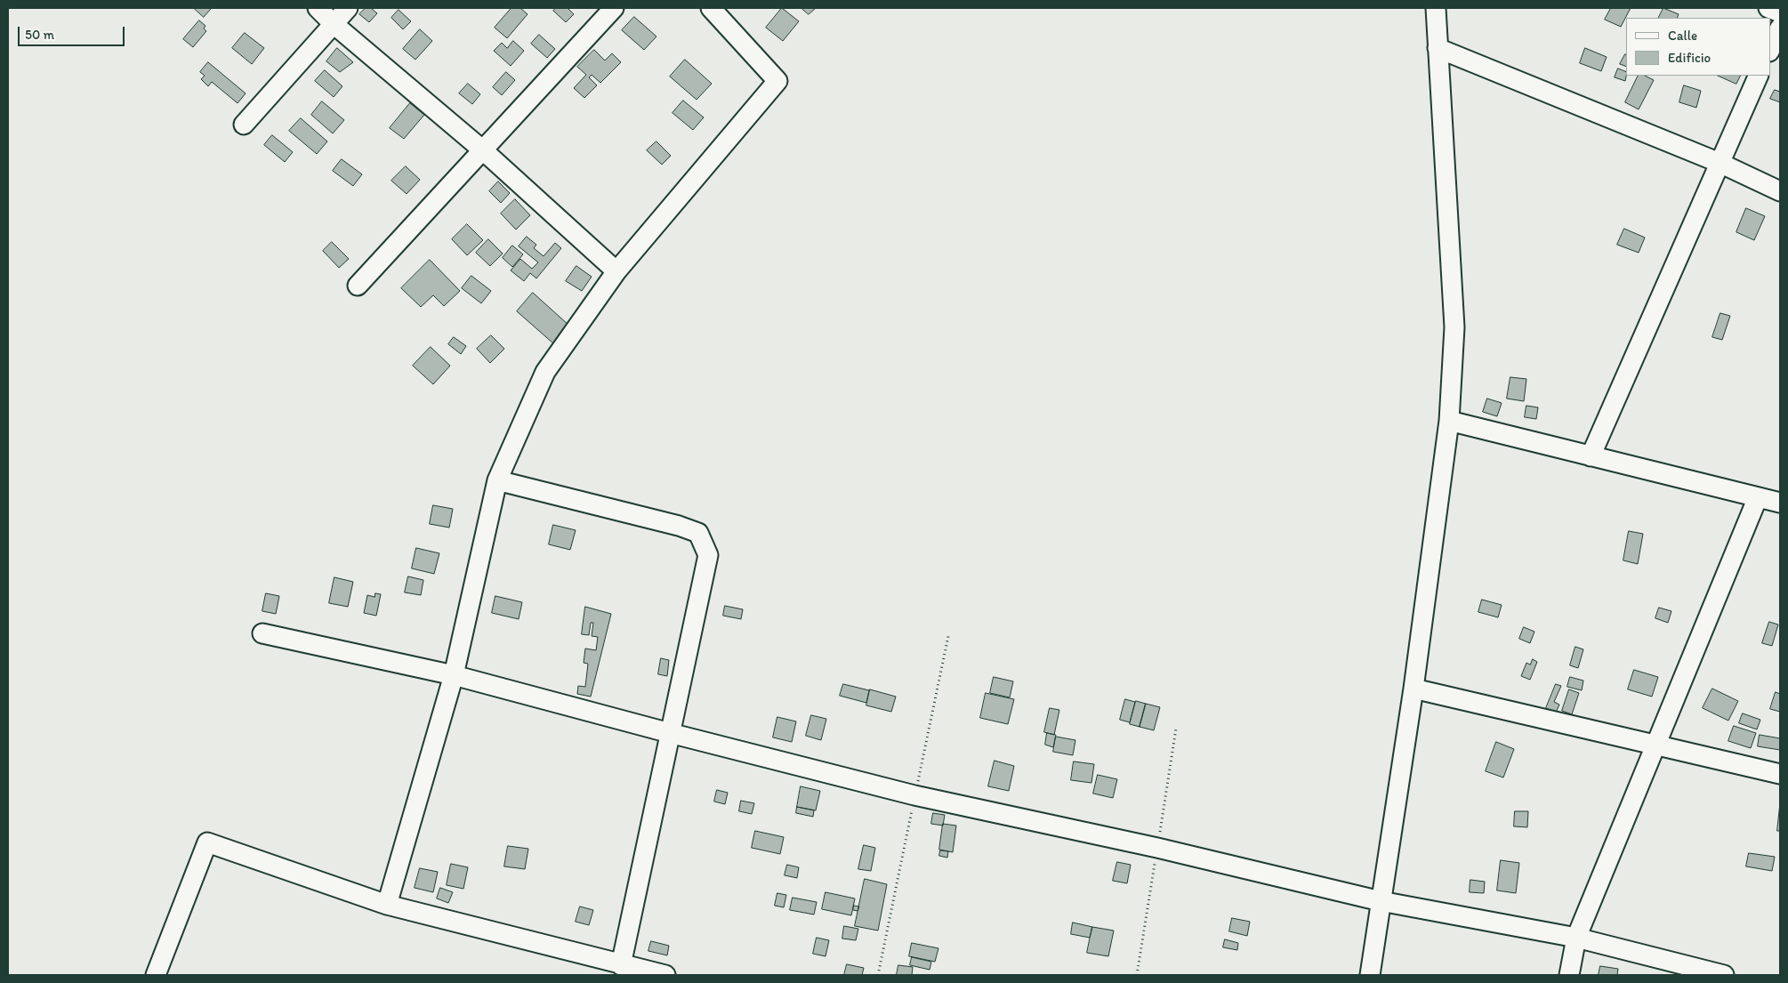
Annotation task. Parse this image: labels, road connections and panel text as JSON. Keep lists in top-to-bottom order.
{
  "legend": ["Calle", "Edificio"],
  "scale_bar": "50 m"
}
